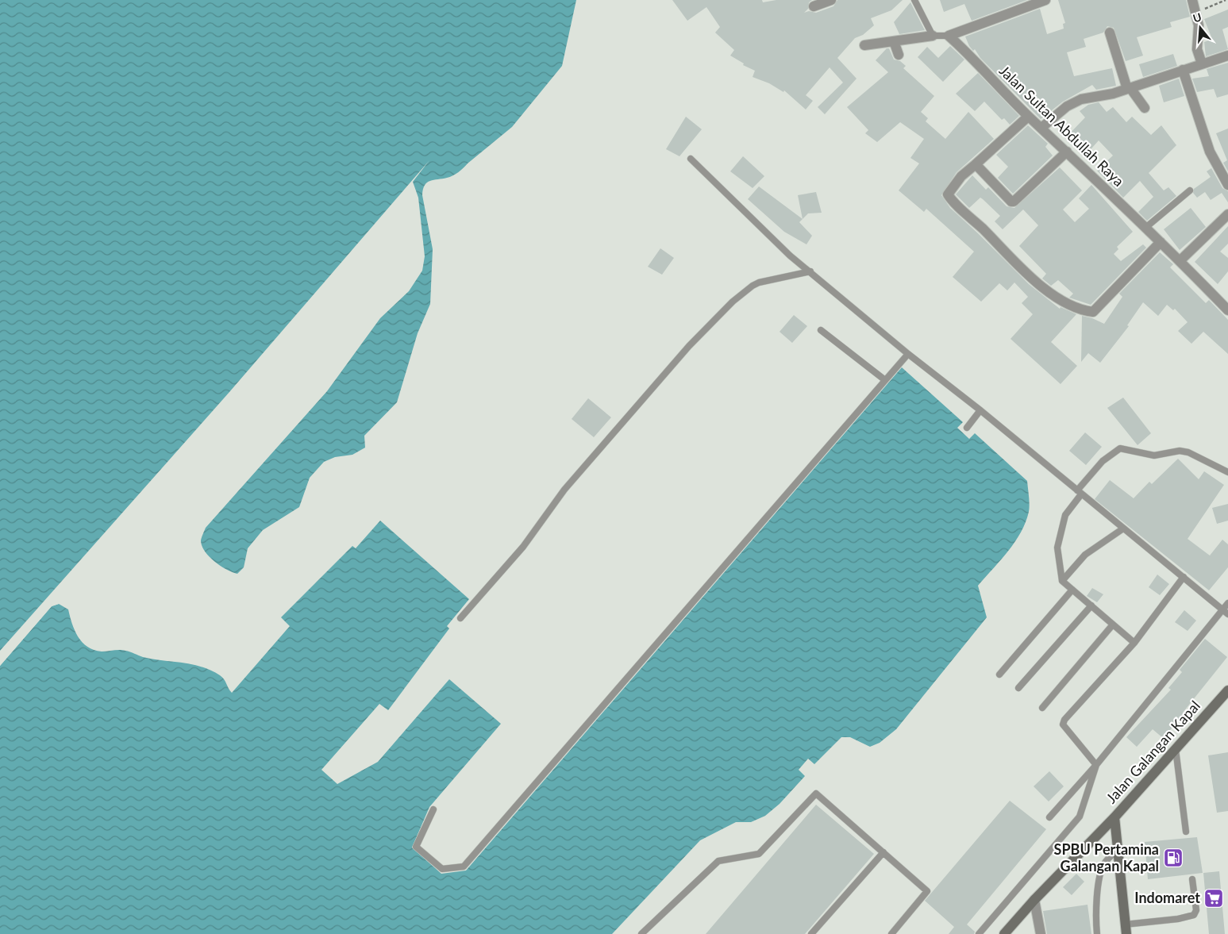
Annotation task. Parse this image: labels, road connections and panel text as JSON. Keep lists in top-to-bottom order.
{
  "streets": {
    "main road": ["Jalan Galangan Kapal"],
    "street": ["Jalan Sultan Abdullah Raya"]
  },
  "places": {
    "fuel station": ["SPBU Pertamina Galangan Kapal"],
    "supermarket": ["Indomaret"]
  },
  "north": "top"
}
